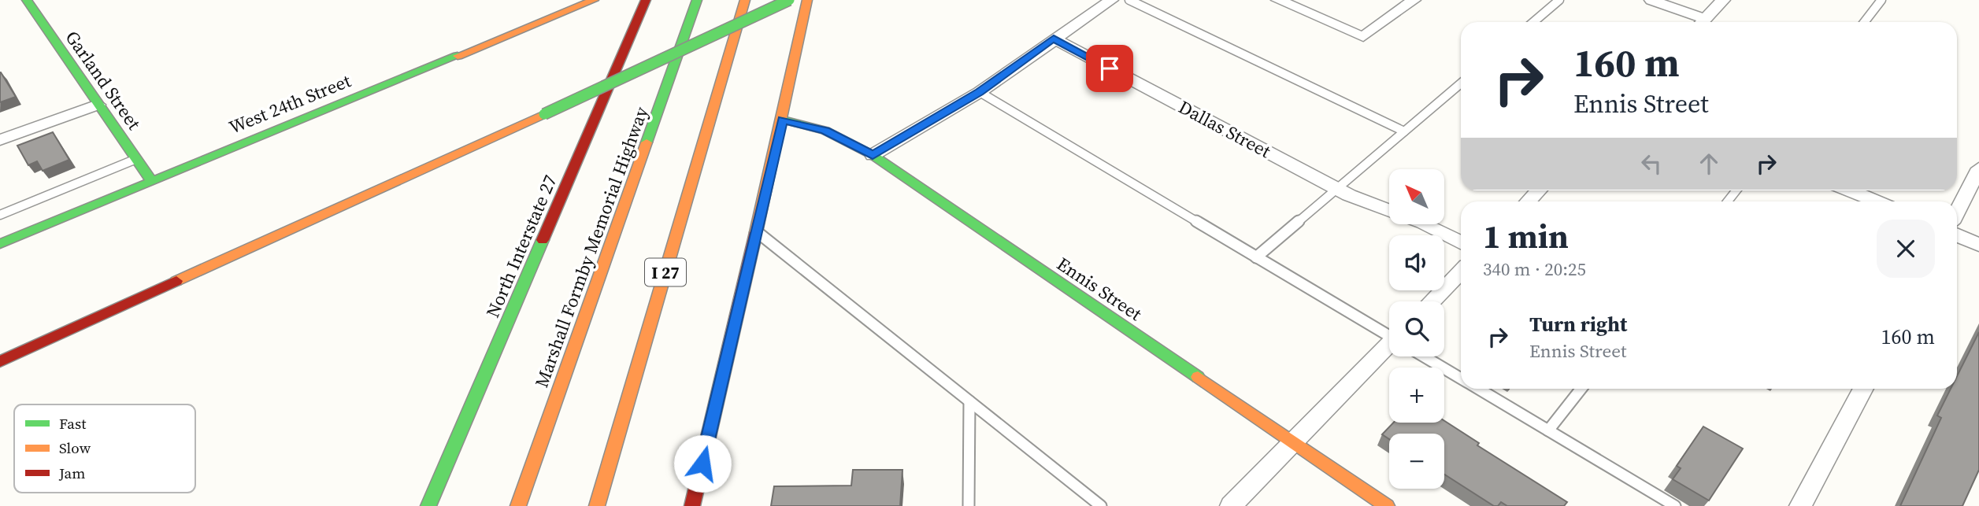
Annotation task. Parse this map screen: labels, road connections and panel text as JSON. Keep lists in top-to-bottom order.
{
  "streets": {
    "main road": [
      "Garland Street",
      "West 24th Street",
      "North Interstate 27",
      "Marshall Formby Memorial Highway",
      "I 27",
      "Ennis Street"
    ],
    "street": ["Dallas Street"]
  },
  "crossings": [
    ["Garland Street", "West 24th Street"]
  ],
  "legend": ["Fast", "Slow", "Jam"],
  "north": "top left",
  "page": {
    "turn": ["160 m", "Ennis Street"],
    "map_buttons": ["+", "−"],
    "heading": ["1 min", "340 m · 20:25"],
    "list": [
      {
        "name": "Turn right",
        "note": "Ennis Street",
        "value": "160 m"
      }
    ]
  }
}
